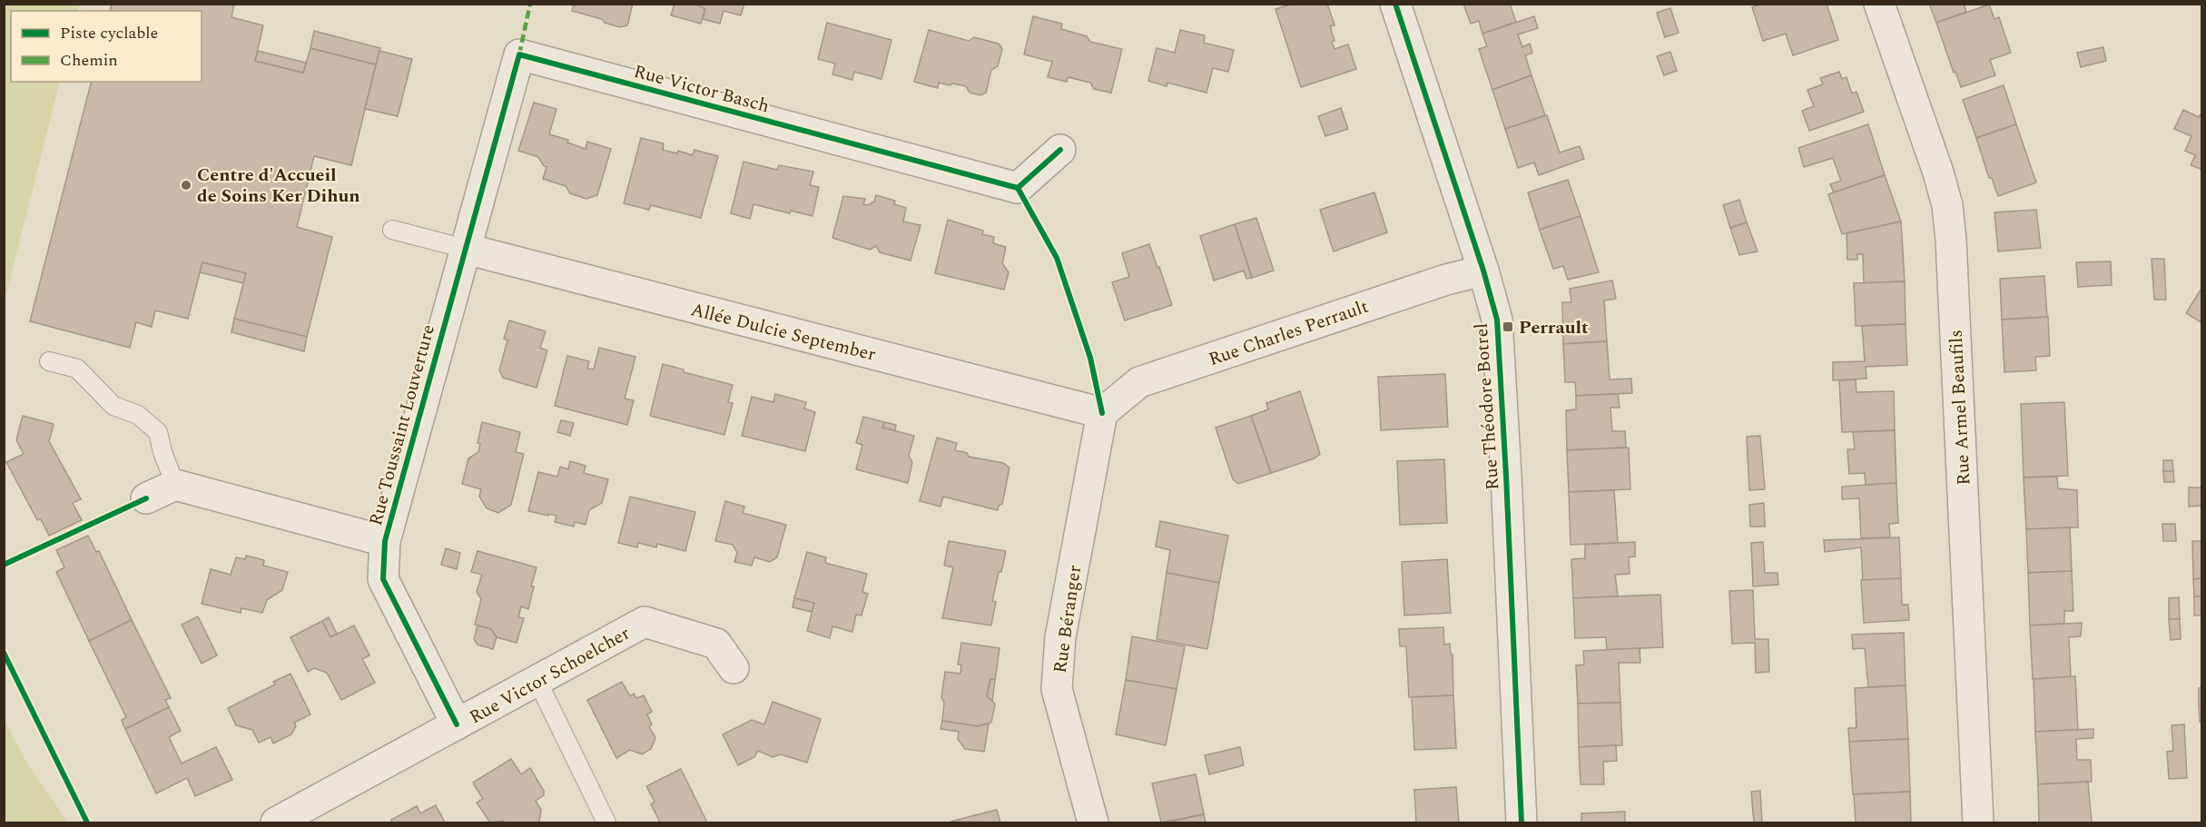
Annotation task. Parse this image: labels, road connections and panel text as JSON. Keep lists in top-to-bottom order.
{
  "streets": {
    "street": [
      "Rue Victor Basch",
      "Allée Dulcie September",
      "Rue Charles Perrault",
      "Rue Théodore Botrel",
      "Rue Armel Beaufils",
      "Rue Toussaint Louverture",
      "Rue Béranger",
      "Rue Victor Schoelcher"
    ]
  },
  "crossings": [
    ["Rue Victor Basch", "Allée Dulcie September"],
    ["Rue Victor Basch", "Rue Toussaint Louverture"],
    ["Allée Dulcie September", "Rue Charles Perrault"],
    ["Allée Dulcie September", "Rue Toussaint Louverture"],
    ["Allée Dulcie September", "Rue Béranger"],
    ["Rue Charles Perrault", "Rue Théodore Botrel"],
    ["Rue Charles Perrault", "Rue Béranger"],
    ["Rue Toussaint Louverture", "Rue Victor Schoelcher"]
  ],
  "places": {
    "other": ["Centre d'Accueil de Soins Ker Dihun"],
    "transit": ["Perrault"]
  },
  "legend": ["Piste cyclable", "Chemin"]
}
